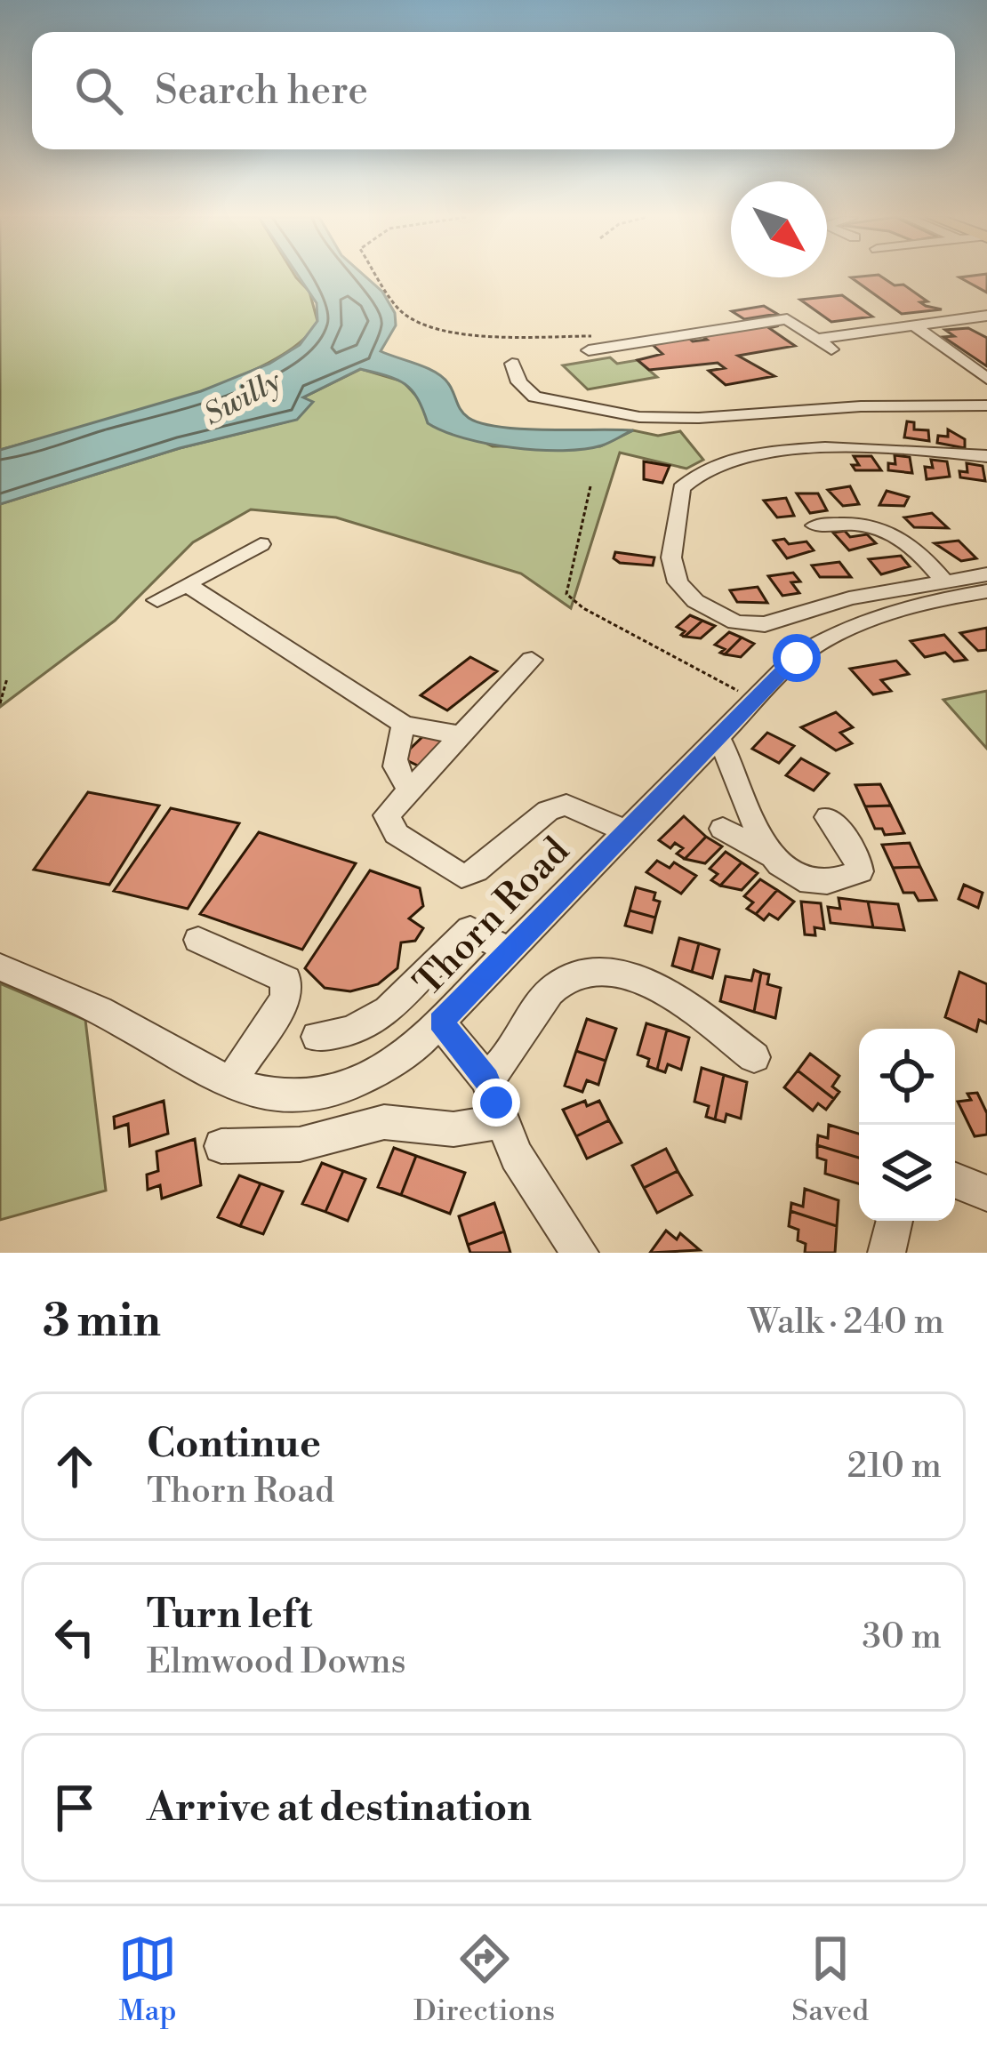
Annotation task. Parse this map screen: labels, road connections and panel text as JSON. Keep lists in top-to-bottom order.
{
  "streets": {
    "street": ["Thorn Road"]
  },
  "water": ["Swilly"],
  "north": "bottom right",
  "page": {
    "search": "Search here",
    "heading": ["3 min", "Walk · 240 m"],
    "list": [
      ["Continue", "Thorn Road", "210 m"],
      ["Turn left", "Elmwood Downs", "30 m"],
      "Arrive at destination"
    ],
    "nav": ["Map", "Directions", "Saved"]
  }
}
